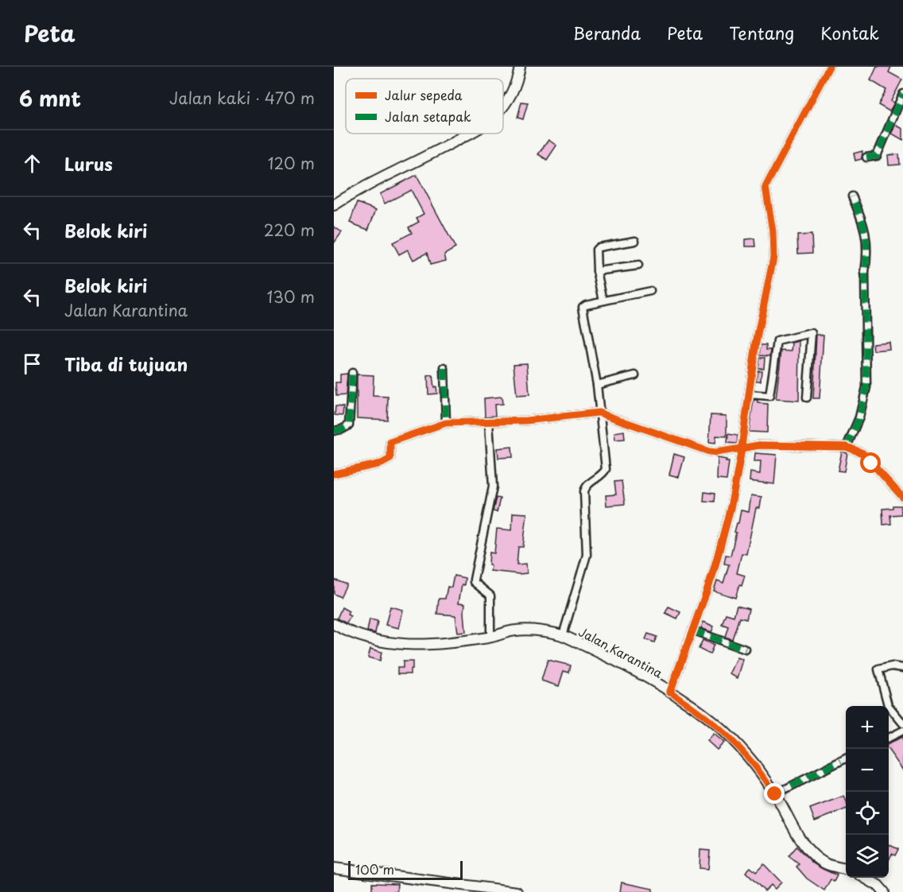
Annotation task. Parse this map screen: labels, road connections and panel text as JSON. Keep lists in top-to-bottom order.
{
  "streets": {
    "street": ["Jalan Karantina"]
  },
  "legend": ["Jalur sepeda", "Jalan setapak"],
  "scale_bar": "100 m",
  "page": {
    "header": "Peta",
    "nav": [
      "Beranda",
      "Peta",
      "Tentang",
      "Kontak"
    ],
    "heading": ["6 mnt", "Jalan kaki · 470 m"],
    "list": [
      ["Lurus", "120 m"],
      ["Belok kiri", "220 m"],
      ["Belok kiri", "Jalan Karantina", "130 m"],
      "Tiba di tujuan"
    ],
    "map_buttons": ["+", "−"],
    "scale": "100 m"
  }
}
